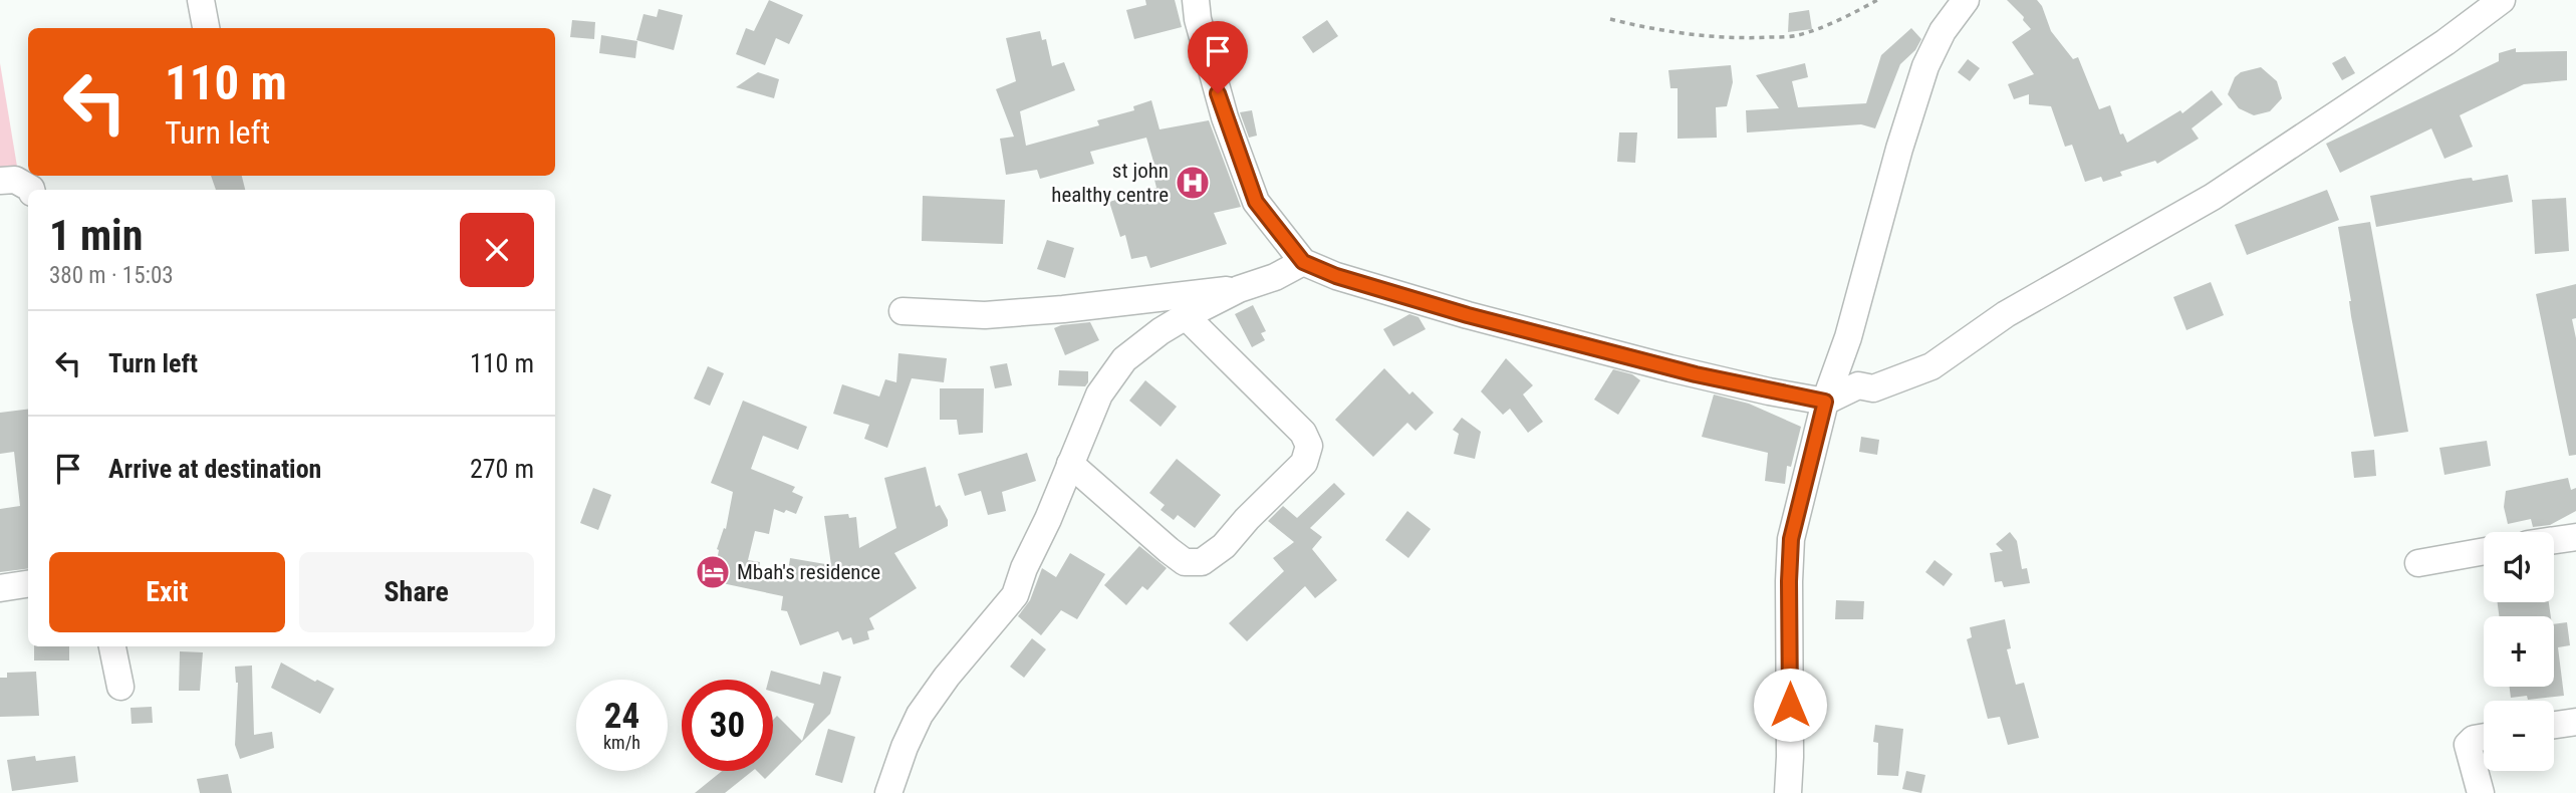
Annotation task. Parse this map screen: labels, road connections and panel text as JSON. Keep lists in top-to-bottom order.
{
  "places": {
    "hospital": ["st john healthy centre"],
    "hotel": ["Mbah's residence"]
  },
  "page": {
    "turn": ["110 m", "Turn left"],
    "heading": ["1 min", "380 m · 15:03"],
    "list": [
      {
        "name": "Turn left",
        "value": "110 m"
      },
      {
        "name": "Arrive at destination",
        "value": "270 m"
      }
    ],
    "map_buttons": ["+", "−"],
    "buttons": ["Exit", "Share"],
    "speed": "24 km/h",
    "limit": "30"
  }
}
